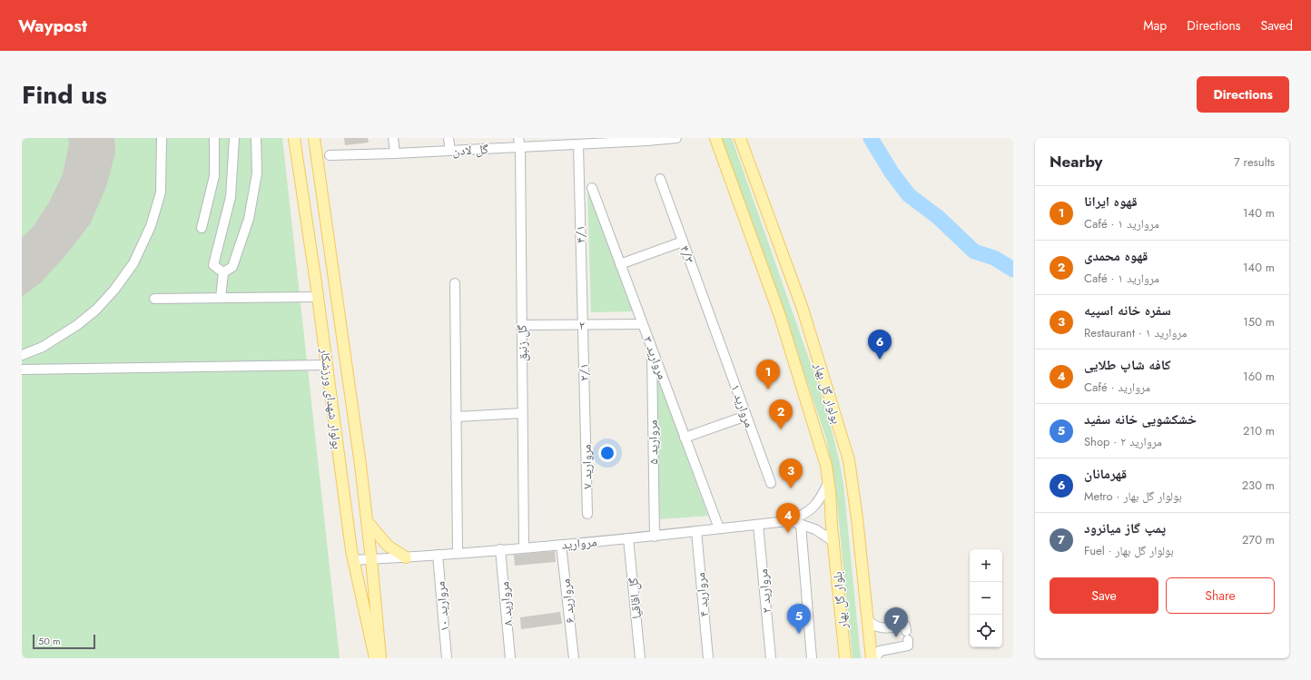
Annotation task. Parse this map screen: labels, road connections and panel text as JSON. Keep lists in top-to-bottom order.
{
  "streets": {
    "main road": ["بولوار گل بهار", "بولوار شهدای ورزشکار", "بلوار گل بهار"],
    "street": [
      "گل لادن",
      "۴/۱",
      "۴/۳",
      "۲",
      "گل زنبق",
      "مروارید ۳",
      "۲/۱",
      "مروارید ۱",
      "مروارید ۵",
      "مروارید ۷",
      "مروارید",
      "مروارید ۲",
      "مروارید ۴",
      "گل اقاقیا",
      "مروارید ۶",
      "مروارید ۸",
      "مروارید ۱۰"
    ]
  },
  "crossings": [
    ["گل لادن", "۴/۱"],
    ["گل لادن", "گل زنبق"],
    ["۴/۱", "۲"],
    ["۴/۱", "۲/۱"],
    ["۴/۳", "مروارید ۱"],
    ["۲", "گل زنبق"],
    ["۲", "مروارید ۳"],
    ["۲", "۲/۱"],
    ["گل زنبق", "مروارید"],
    ["مروارید ۳", "مروارید ۵"],
    ["مروارید ۳", "مروارید"],
    ["۲/۱", "مروارید ۷"],
    ["بولوار گل بهار", "مروارید"],
    ["بولوار گل بهار", "بلوار گل بهار"],
    ["بولوار شهدای ورزشکار", "مروارید"],
    ["مروارید ۵", "مروارید"],
    ["مروارید", "مروارید ۲"],
    ["مروارید", "مروارید ۴"],
    ["مروارید", "گل اقاقیا"],
    ["مروارید", "بلوار گل بهار"],
    ["مروارید", "مروارید ۶"],
    ["مروارید", "مروارید ۸"],
    ["مروارید", "مروارید ۱۰"]
  ],
  "scale_bar": "50 m",
  "page": {
    "header": "Waypost",
    "nav": ["Map", "Directions", "Saved"],
    "title": "Find us",
    "buttons": [
      "Directions",
      ["Save", "Share"]
    ],
    "heading": ["Nearby", "7 results"],
    "list": [
      {
        "mark": "1",
        "name": "قهوه ایرانا",
        "note": "Café · مروارید ۱",
        "value": "140 m"
      },
      {
        "mark": "2",
        "name": "قهوه محمدی",
        "note": "Café · مروارید ۱",
        "value": "140 m"
      },
      {
        "mark": "3",
        "name": "سفره خانه اسپیه",
        "note": "Restaurant · مروارید ۱",
        "value": "150 m"
      },
      {
        "mark": "4",
        "name": "کافه شاپ طلایی",
        "note": "Café · مروارید",
        "value": "160 m"
      },
      {
        "mark": "5",
        "name": "خشکشویی خانه سفید",
        "note": "Shop · مروارید ۲",
        "value": "210 m"
      },
      {
        "mark": "6",
        "name": "قهرمانان",
        "note": "Metro · بولوار گل بهار",
        "value": "230 m"
      },
      {
        "mark": "7",
        "name": "پمپ گاز میانرود",
        "note": "Fuel · بولوار گل بهار",
        "value": "270 m"
      }
    ],
    "pins": [
      "6",
      "1",
      "2",
      "3",
      "4",
      "5",
      "7"
    ],
    "map_buttons": ["+", "−"],
    "scale": "50 m"
  }
}
